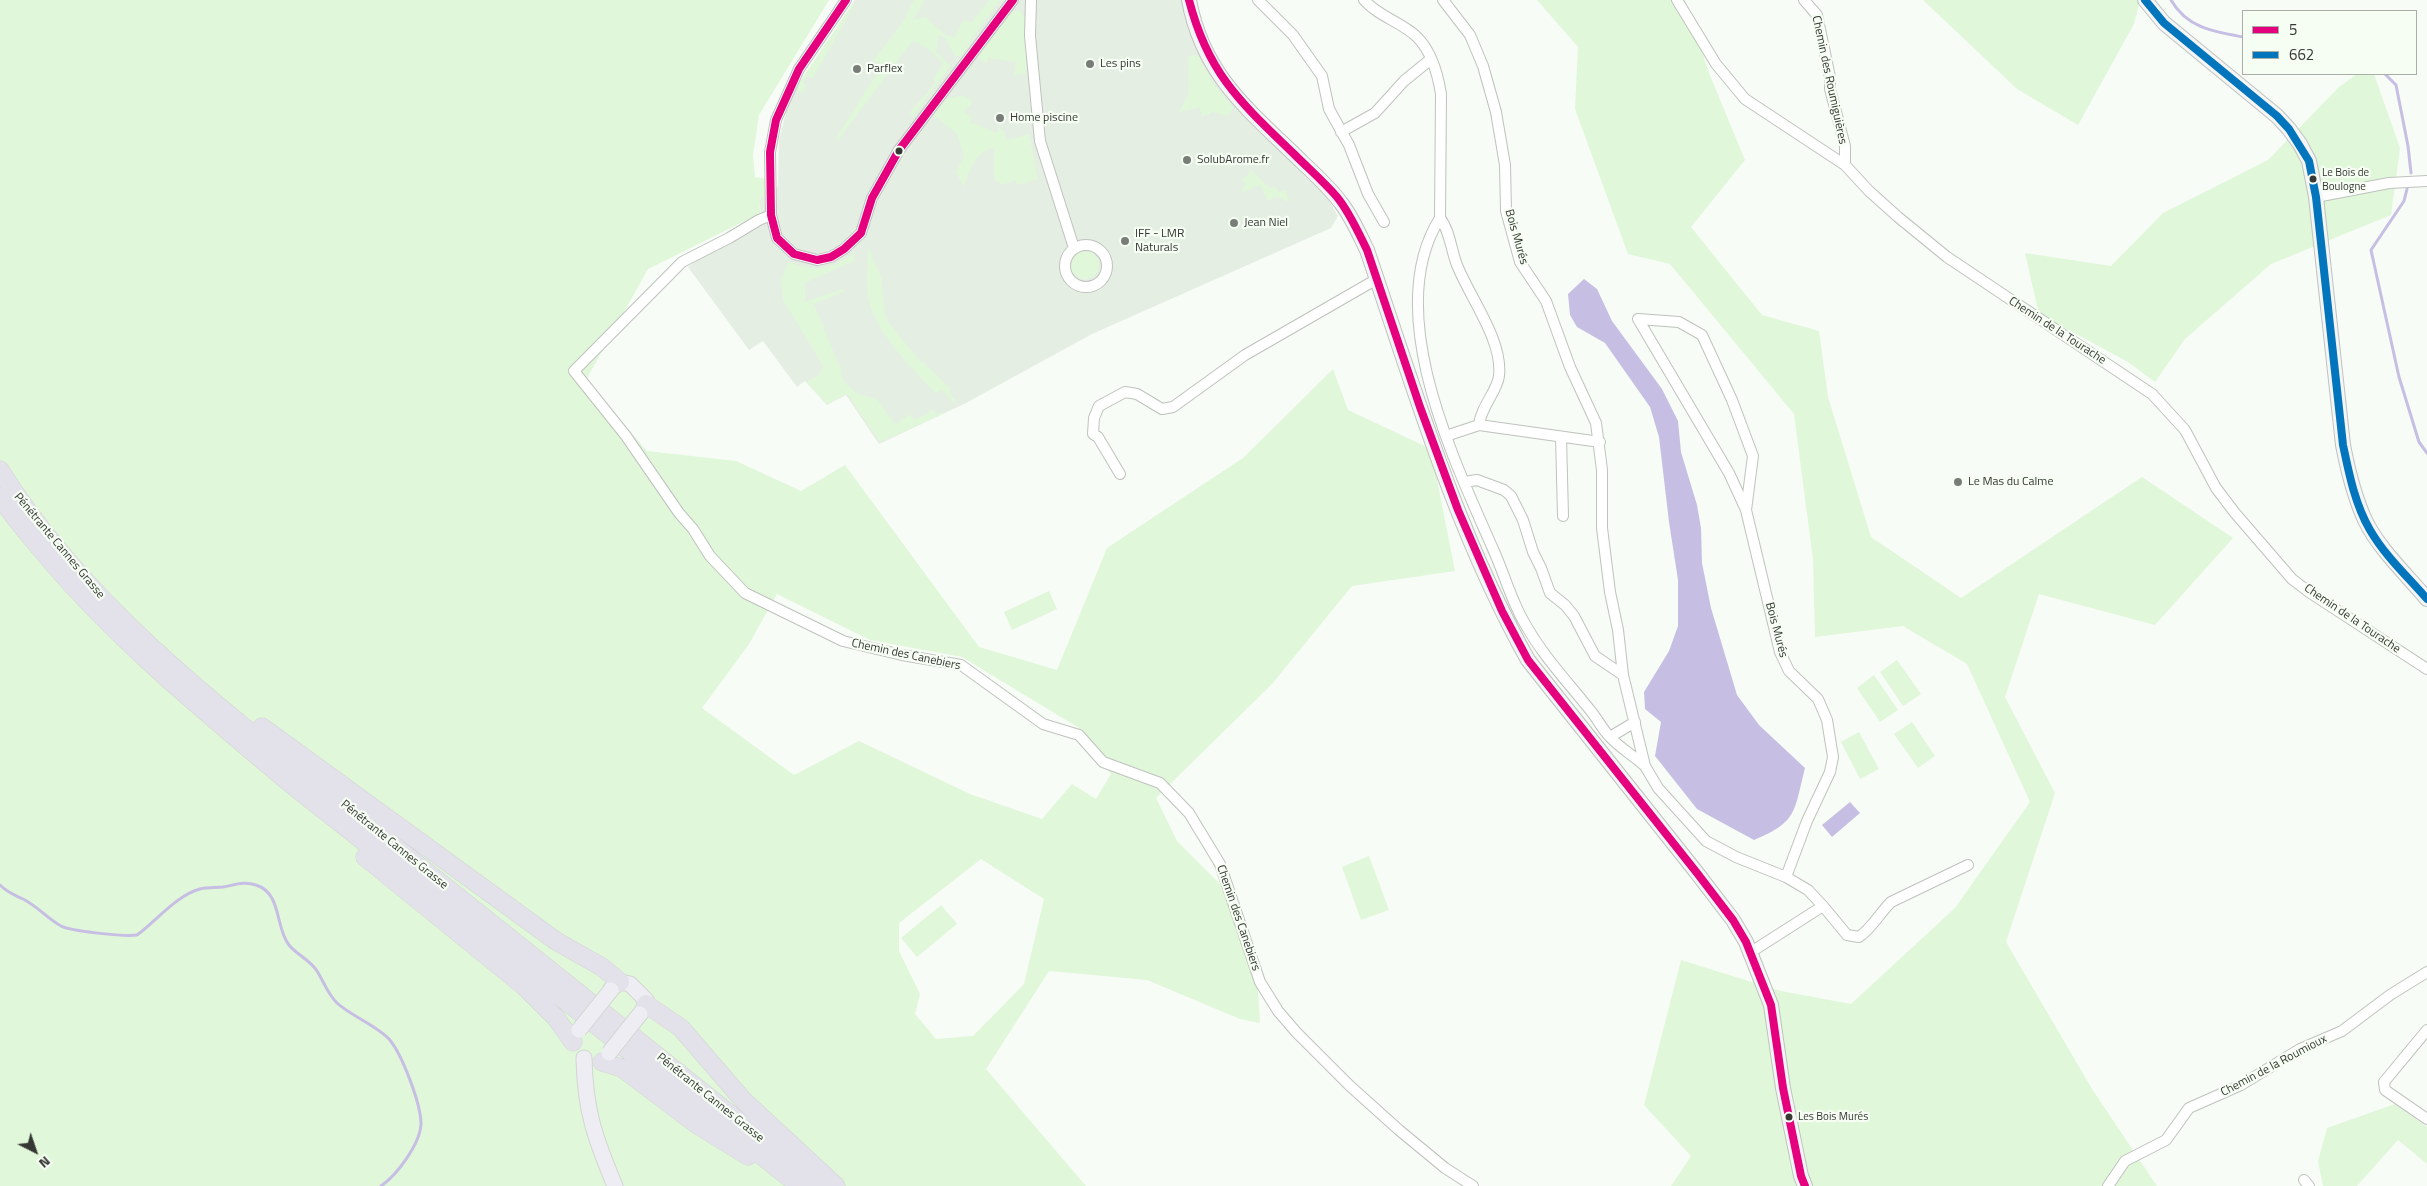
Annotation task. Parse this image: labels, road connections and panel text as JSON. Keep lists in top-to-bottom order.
{
  "streets": {
    "highway": ["Pénétrante Cannes Grasse"],
    "street": [
      "Chemin des Roumiguières",
      "Bois Murés",
      "Chemin de la Tourache",
      "Chemin des Canebiers",
      "Chemin de la Roumioux"
    ]
  },
  "crossings": [
    ["Chemin des Roumiguières", "Chemin de la Tourache"]
  ],
  "places": [
    "Les pins",
    "Parflex",
    "Home piscine",
    "SolubArome.fr",
    "Le Bois de Boulogne",
    "Jean Niel",
    "IFF - LMR Naturals",
    "Le Mas du Calme",
    "Les Bois Murés"
  ],
  "lines": ["transit line 5", "transit line 662"],
  "legend": ["5", "662"],
  "north": "bottom right"
}
